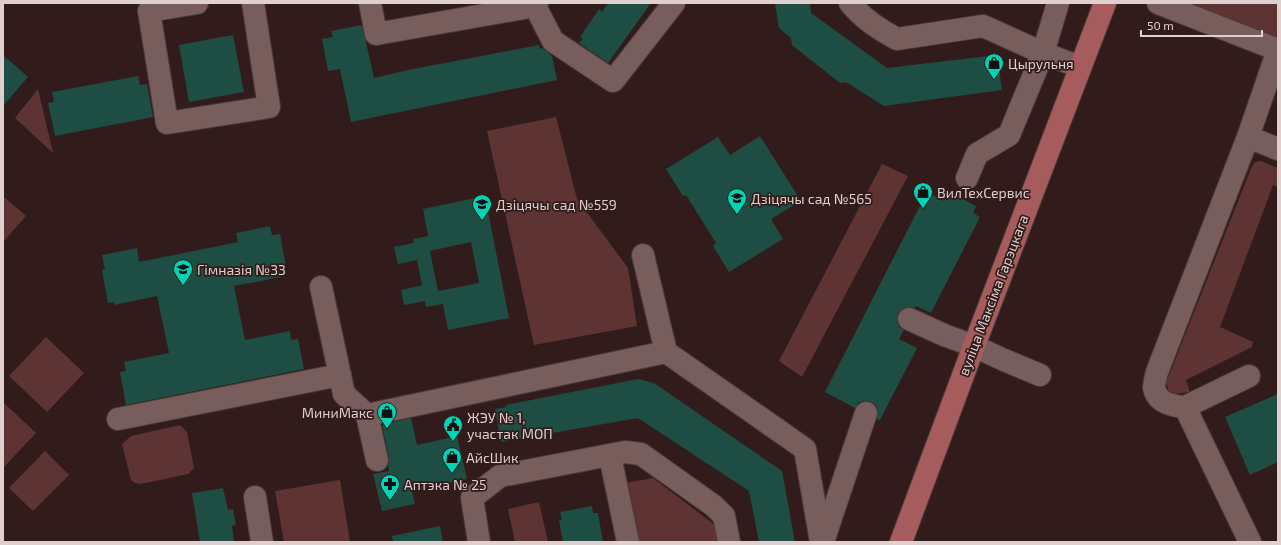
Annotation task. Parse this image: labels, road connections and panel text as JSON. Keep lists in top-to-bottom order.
{
  "streets": {
    "main road": ["вуліца Максіма Гарэцкага"]
  },
  "places": {
    "shop": [
      "Цырульня",
      "ВилТехСервис",
      "МиниМакс",
      "АйсШик"
    ],
    "school or university": ["Дзіцячы сад №565", "Дзіцячы сад №559", "Гімназія №33"],
    "public building": ["ЖЭУ № 1, участак МОП"],
    "pharmacy": ["Аптэка № 25"]
  },
  "scale_bar": "50 m"
}
